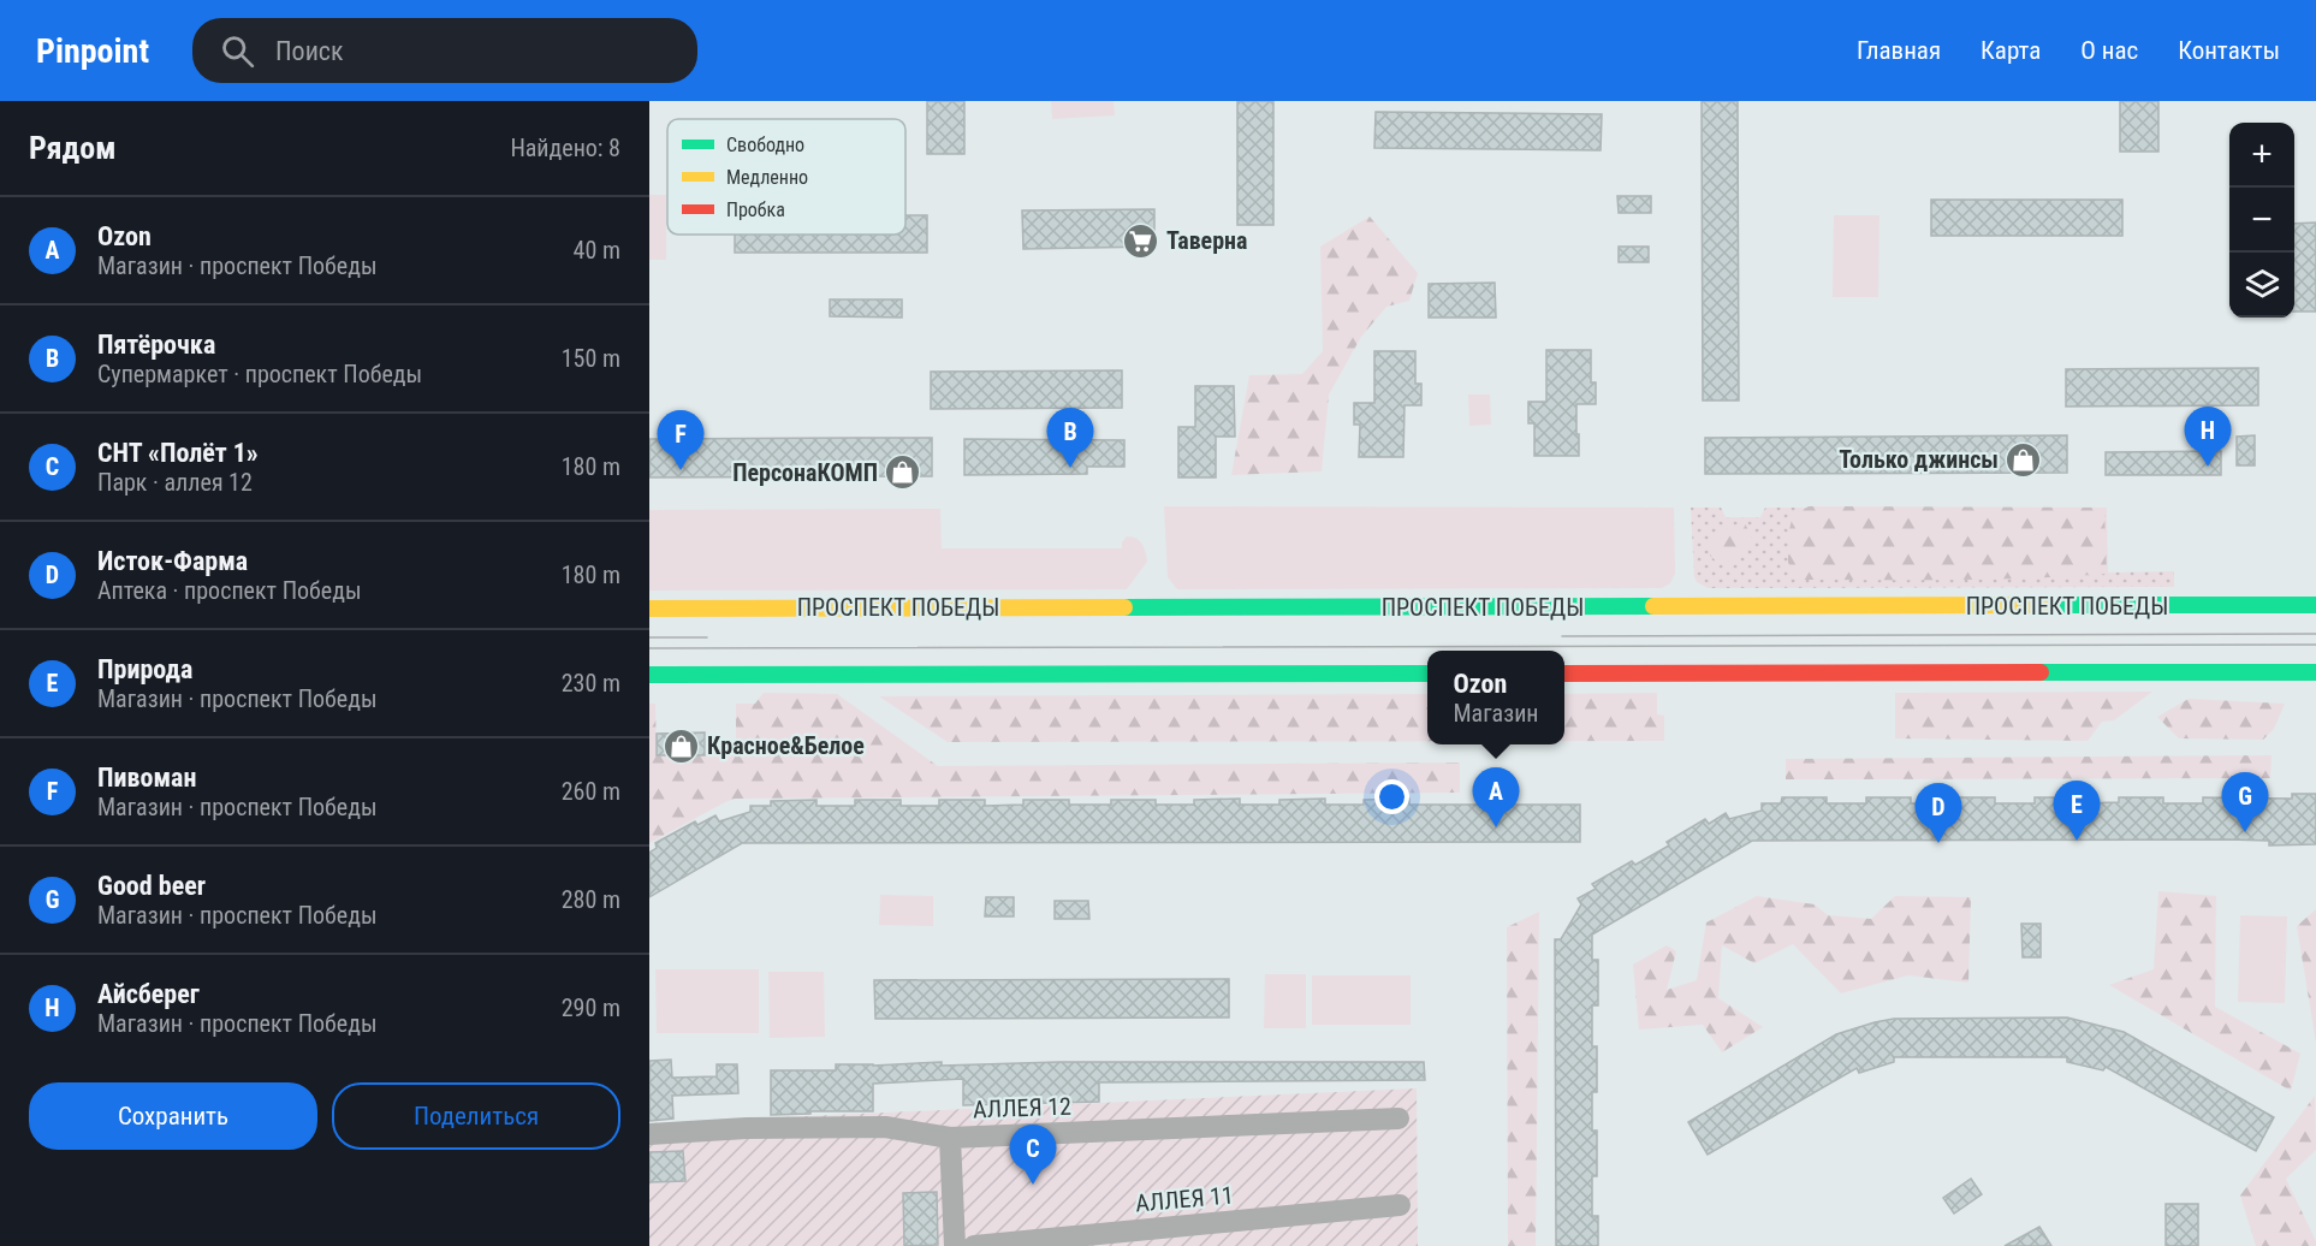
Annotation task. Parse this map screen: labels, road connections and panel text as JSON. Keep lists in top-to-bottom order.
{
  "streets": {
    "main road": ["ПРОСПЕКТ ПОБЕДЫ"],
    "street": ["АЛЛЕЯ 12", "АЛЛЕЯ 11"]
  },
  "places": {
    "supermarket": ["Таверна"],
    "shop": ["Только джинсы", "ПерсонаКОМП", "Красное&Белое"]
  },
  "legend": ["Свободно", "Медленно", "Пробка"],
  "page": {
    "header": "Pinpoint",
    "search": "Поиск",
    "nav": [
      "Главная",
      "Карта",
      "О нас",
      "Контакты"
    ],
    "heading": ["Рядом", "Найдено: 8"],
    "map_buttons": ["+", "−"],
    "list": [
      {
        "mark": "A",
        "name": "Ozon",
        "note": "Магазин · проспект Победы",
        "value": "40 m"
      },
      {
        "mark": "B",
        "name": "Пятёрочка",
        "note": "Супермаркет · проспект Победы",
        "value": "150 m"
      },
      {
        "mark": "C",
        "name": "СНТ «Полёт 1»",
        "note": "Парк · аллея 12",
        "value": "180 m"
      },
      {
        "mark": "D",
        "name": "Исток-Фарма",
        "note": "Аптека · проспект Победы",
        "value": "180 m"
      },
      {
        "mark": "E",
        "name": "Природа",
        "note": "Магазин · проспект Победы",
        "value": "230 m"
      },
      {
        "mark": "F",
        "name": "Пивоман",
        "note": "Магазин · проспект Победы",
        "value": "260 m"
      },
      {
        "mark": "G",
        "name": "Good beer",
        "note": "Магазин · проспект Победы",
        "value": "280 m"
      },
      {
        "mark": "H",
        "name": "Айсберег",
        "note": "Магазин · проспект Победы",
        "value": "290 m"
      }
    ],
    "pins": [
      "H",
      "B",
      "F",
      "A",
      "G",
      "E",
      "D",
      "C"
    ],
    "popup": ["Ozon", "Магазин"],
    "buttons": ["Сохранить", "Поделиться"]
  }
}
